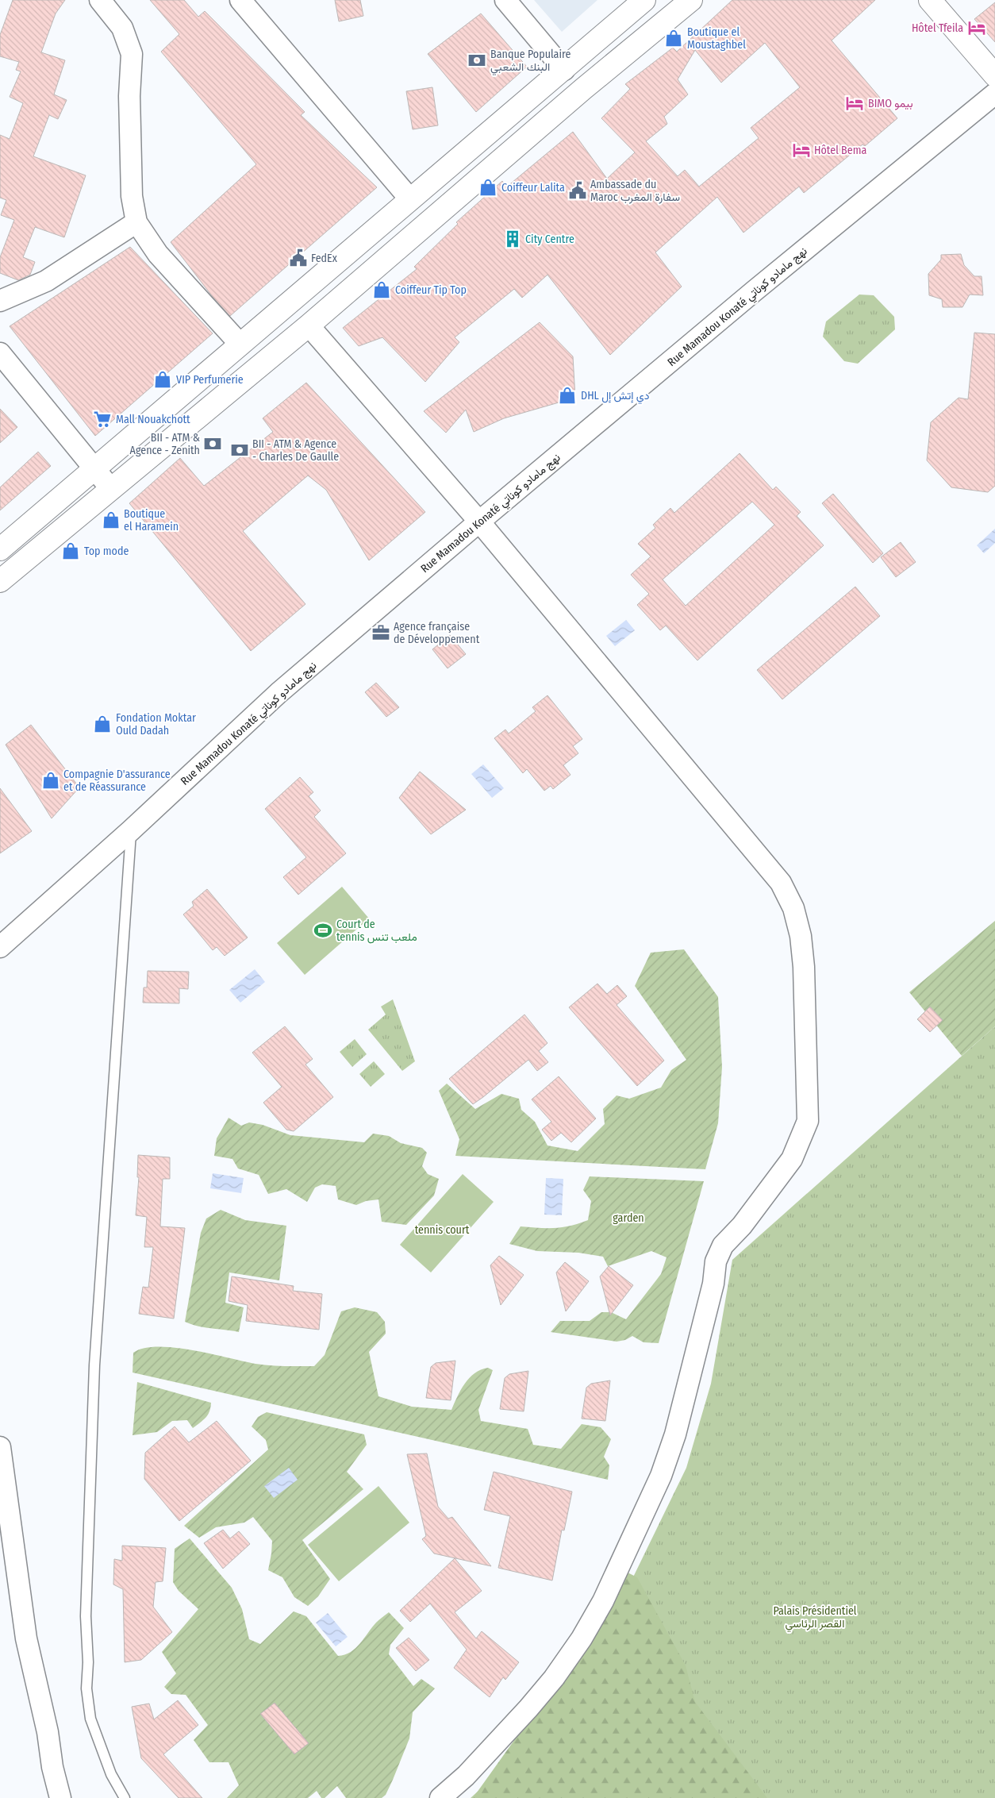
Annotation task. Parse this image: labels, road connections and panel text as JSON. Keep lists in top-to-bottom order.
{
  "streets": {
    "street": ["Rue Mamadou Konaté نهج مامادو كوناتي"]
  },
  "parks": ["garden", "tennis court", "Palais Présidentiel القصر الرئاسي"],
  "places": {
    "hotel": ["Hôtel Tfeila", "BIMO بيمو", "Hôtel Bema"],
    "shop": [
      "Boutique el Moustaghbel",
      "Coiffeur Lalita",
      "Coiffeur Tip Top",
      "VIP Perfumerie",
      "DHL دي إتش إل",
      "Boutique el Haramein",
      "Top mode",
      "Fondation Moktar Ould Dadah",
      "Compagnie D'assurance et de Réassurance"
    ],
    "bank": ["Banque Populaire البنك الشعبي", "BII - ATM & Agence - Zenith", "BII - ATM & Agence - Charles De Gaulle"],
    "public building": ["Ambassade du Maroc سفارة المغرب", "FedEx"],
    "building": ["City Centre"],
    "supermarket": ["Mall Nouakchott"],
    "office": ["Agence française de Développement"],
    "sports": ["Court de tennis ملعب تنس"]
  }
}
